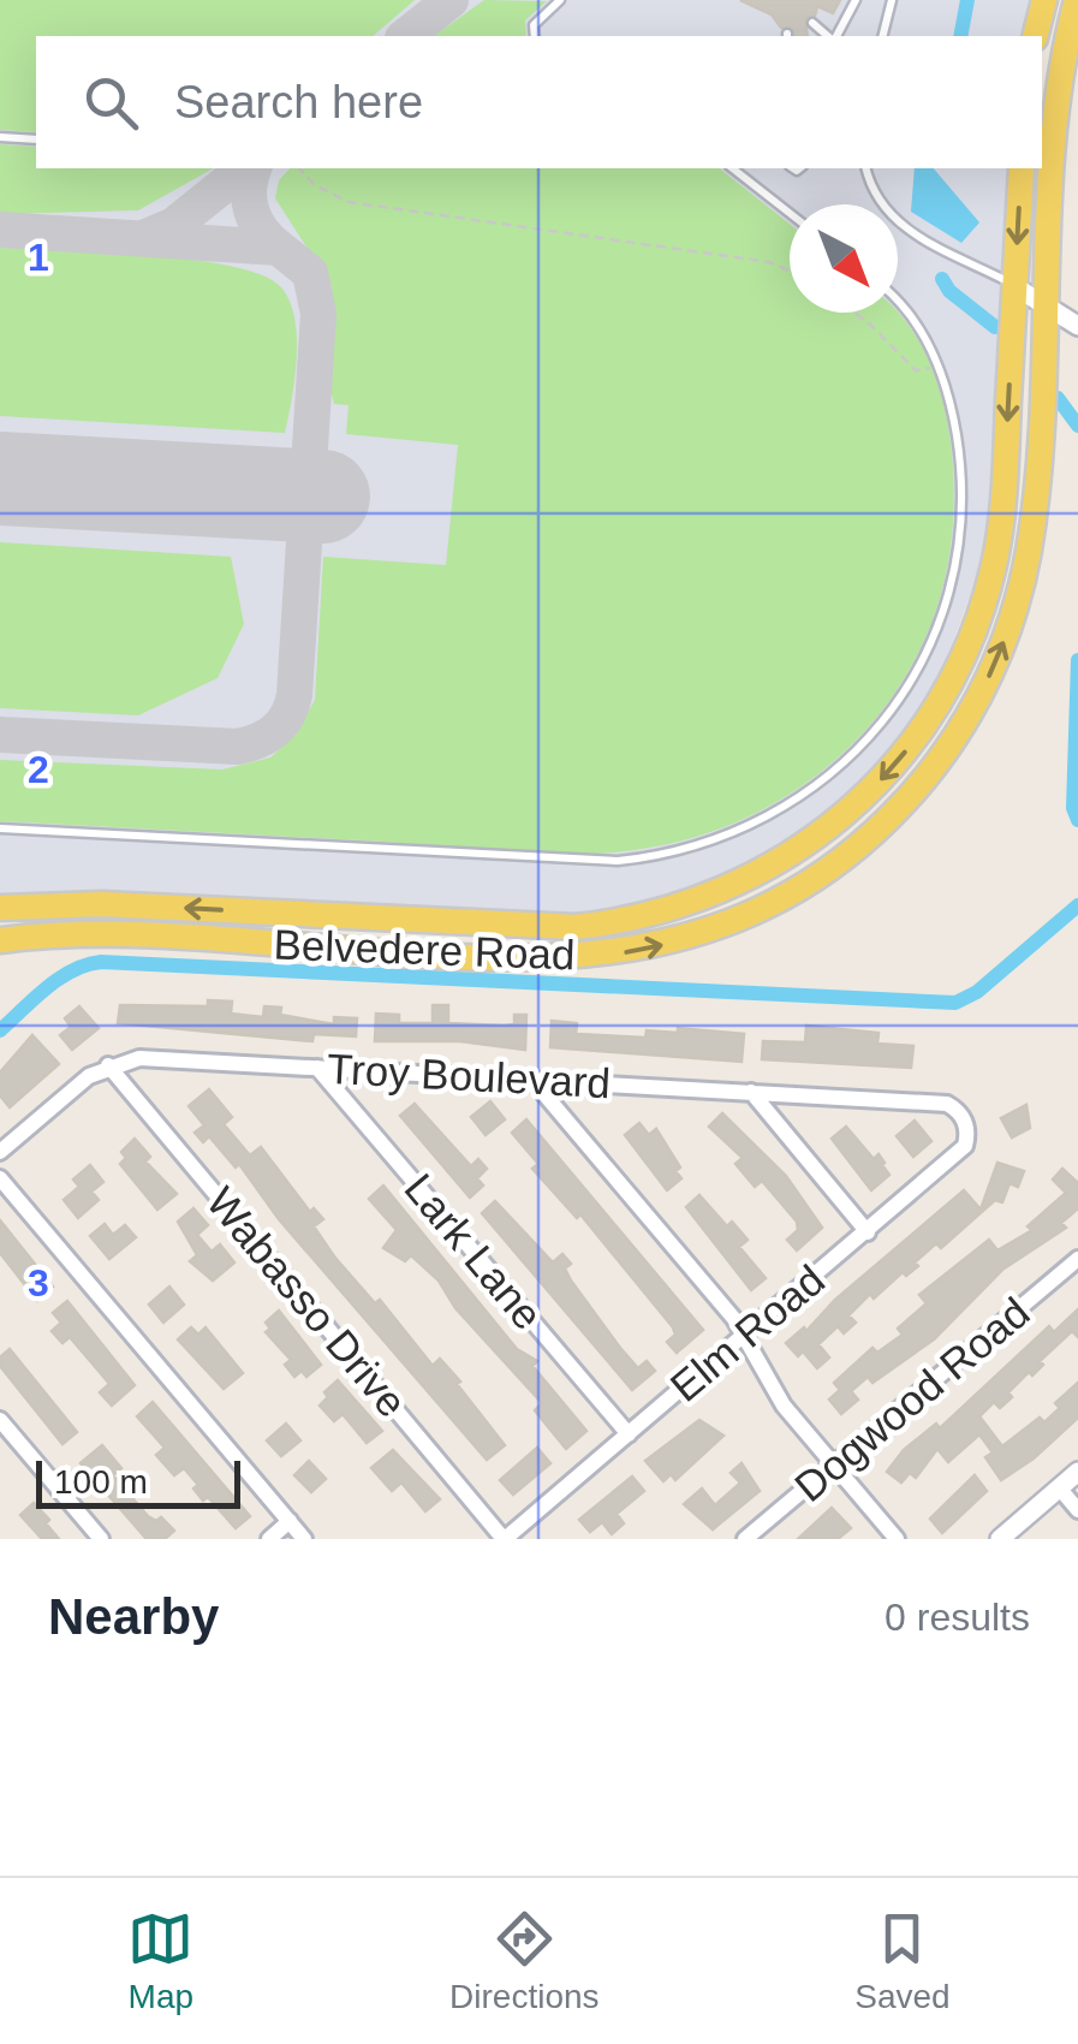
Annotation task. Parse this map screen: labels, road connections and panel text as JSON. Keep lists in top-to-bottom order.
{
  "streets": {
    "main road": ["Belvedere Road"],
    "street": [
      "Troy Boulevard",
      "Lark Lane",
      "Wabasso Drive",
      "Elm Road",
      "Dogwood Road"
    ]
  },
  "crossings": [
    ["Troy Boulevard", "Lark Lane"],
    ["Troy Boulevard", "Wabasso Drive"],
    ["Troy Boulevard", "Elm Road"],
    ["Lark Lane", "Elm Road"],
    ["Wabasso Drive", "Elm Road"]
  ],
  "scale_bar": "100 m",
  "north": "bottom right",
  "page": {
    "search": "Search here",
    "scale": "100 m",
    "heading": ["Nearby", "0 results"],
    "nav": ["Map", "Directions", "Saved"]
  },
  "grid": {
    "rows": ["1", "2", "3"]
  }
}
